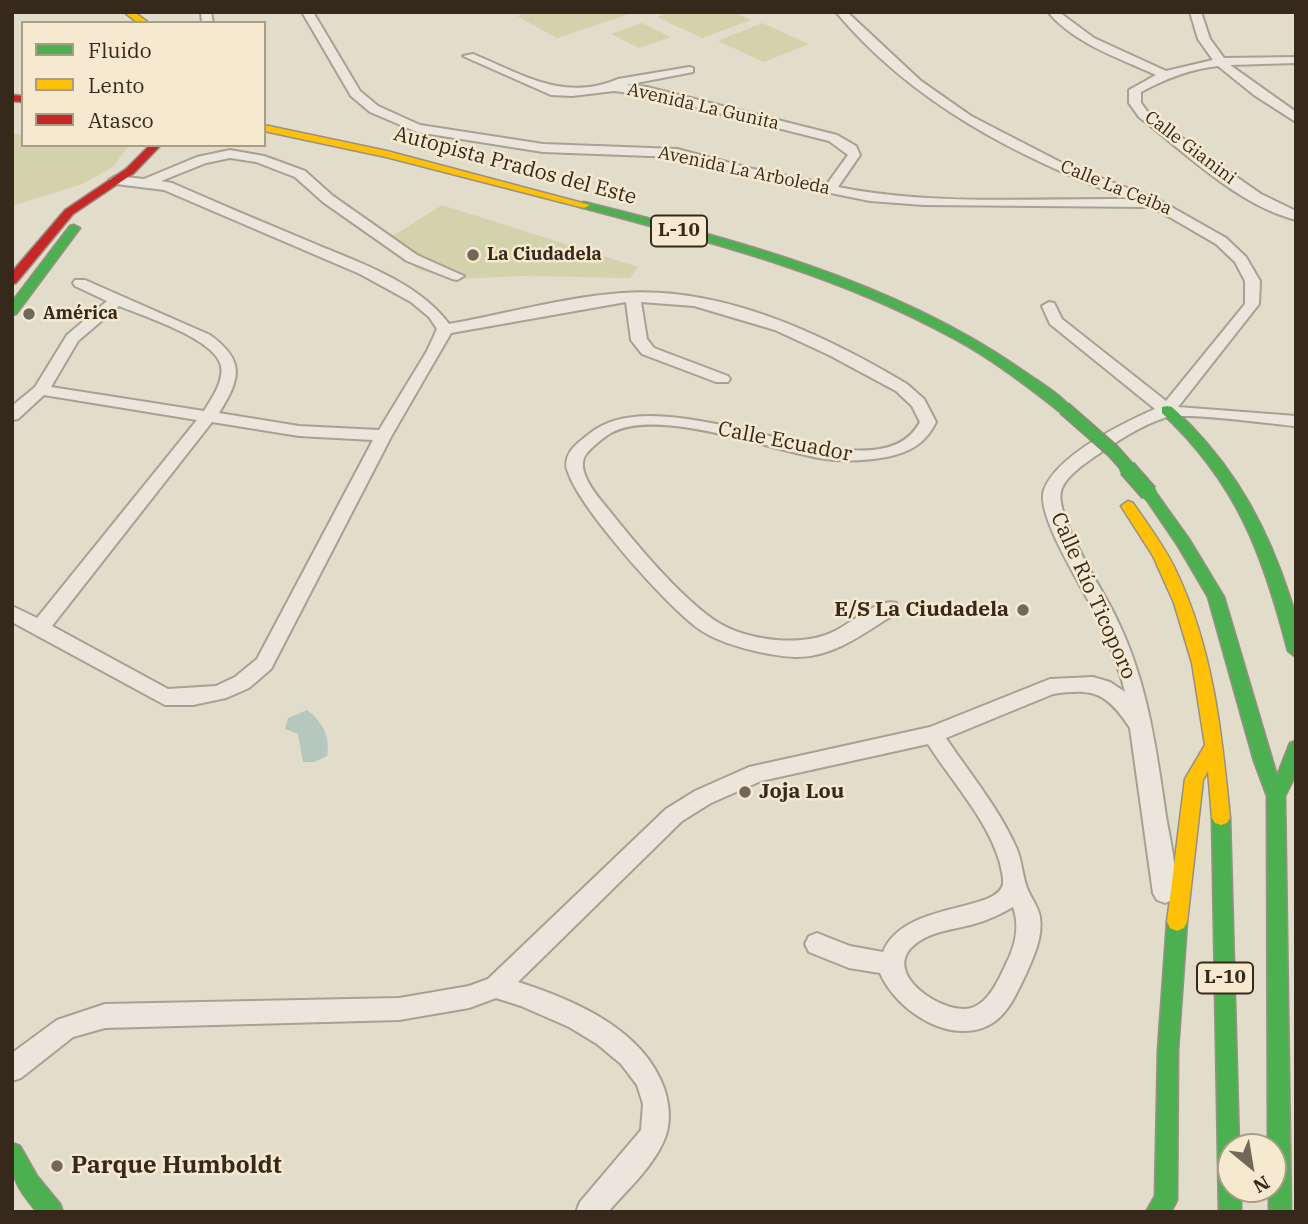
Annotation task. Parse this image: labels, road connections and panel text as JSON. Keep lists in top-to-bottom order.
{
  "streets": {
    "main road": ["Autopista Prados del Este", "L-10"],
    "street": [
      "Avenida La Gunita",
      "Calle Gianini",
      "Avenida La Arboleda",
      "Calle La Ceiba",
      "Calle Ecuador",
      "Calle Río Ticoporo"
    ]
  },
  "crossings": [
    ["Avenida La Gunita", "Avenida La Arboleda"],
    ["Avenida La Arboleda", "Calle La Ceiba"],
    ["Calle La Ceiba", "Calle Río Ticoporo"]
  ],
  "places": [
    "La Ciudadela",
    "América",
    "E/S La Ciudadela",
    "Joja Lou",
    "Parque Humboldt"
  ],
  "legend": ["Fluido", "Lento", "Atasco"],
  "north": "bottom right"
}
